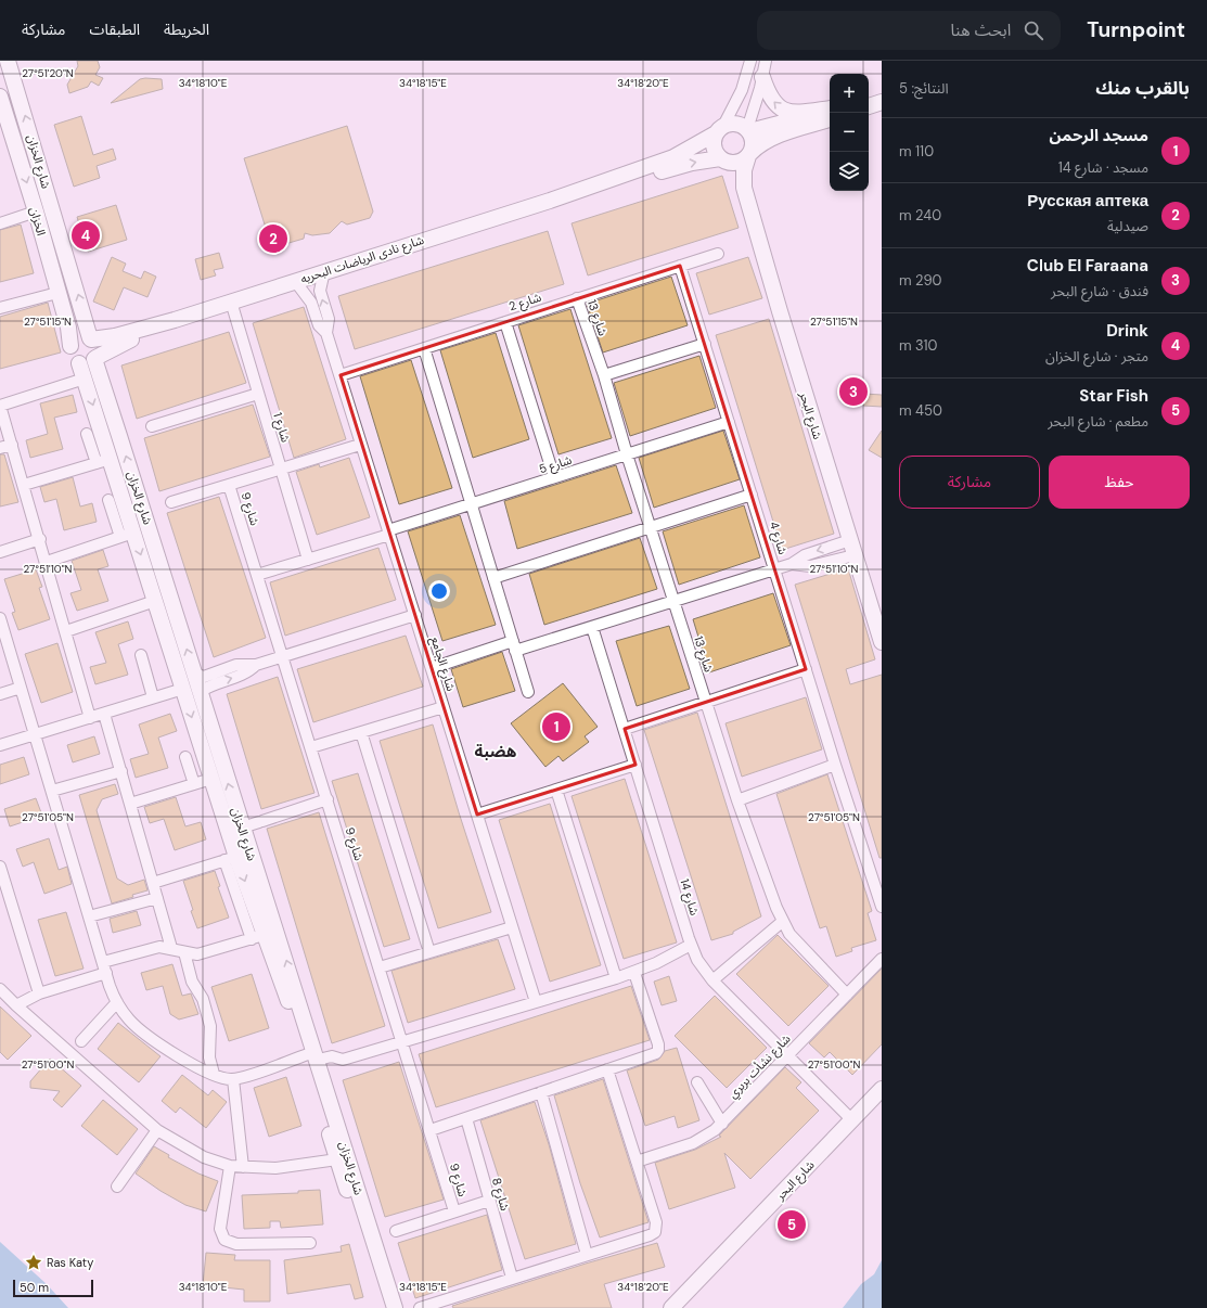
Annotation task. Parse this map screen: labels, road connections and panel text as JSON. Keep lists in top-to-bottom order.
{
  "streets": {
    "main road": [
      "شارع الخزان",
      "الخزان",
      "شارع نادى الرياضات البحريه",
      "شارع البحر"
    ],
    "street": [
      "شارع 2",
      "شارع 13",
      "شارع 1",
      "شارع 5",
      "شارع 9",
      "شارع 4",
      "شارع الجامع",
      "شارع 14",
      "شارع نشأت بربري",
      "شارع 8"
    ]
  },
  "crossings": [
    ["شارع الخزان", "الخزان"],
    ["شارع الخزان", "شارع نادى الرياضات البحريه"],
    ["الخزان", "شارع نادى الرياضات البحريه"],
    ["شارع نادى الرياضات البحريه", "شارع البحر"],
    ["شارع نادى الرياضات البحريه", "شارع 1"],
    ["شارع نادى الرياضات البحريه", "شارع الجامع"],
    ["شارع 2", "شارع 13"],
    ["شارع 2", "شارع 4"],
    ["شارع 2", "شارع الجامع"],
    ["شارع 13", "شارع 5"],
    ["شارع 13", "شارع نشأت بربري"],
    ["شارع البحر", "شارع 14"],
    ["شارع 1", "شارع 5"],
    ["شارع 5", "شارع 9"],
    ["شارع 5", "شارع 4"],
    ["شارع 5", "شارع الجامع"],
    ["شارع 14", "شارع نشأت بربري"]
  ],
  "one_way": ["الخزان"],
  "districts": ["هضبة"],
  "places": {
    "place": ["Ras Katy"]
  },
  "scale_bar": "50 m",
  "page": {
    "header": "Turnpoint",
    "search": "ابحث هنا",
    "nav": ["الخريطة", "الطبقات", "مشاركة"],
    "heading": ["بالقرب منك", "النتائج: 5"],
    "map_buttons": ["+", "−"],
    "list": [
      {
        "mark": "1",
        "name": "مسجد الرحمن",
        "note": "مسجد · شارع 14",
        "value": "110 m"
      },
      {
        "mark": "2",
        "name": "Русская аптека",
        "note": "صيدلية",
        "value": "240 m"
      },
      {
        "mark": "3",
        "name": "Club El Faraana",
        "note": "فندق · شارع البحر",
        "value": "290 m"
      },
      {
        "mark": "4",
        "name": "Drink",
        "note": "متجر · شارع الخزان",
        "value": "310 m"
      },
      {
        "mark": "5",
        "name": "Star Fish",
        "note": "مطعم · شارع البحر",
        "value": "450 m"
      }
    ],
    "pins": [
      "4",
      "2",
      "3",
      "1",
      "5"
    ],
    "buttons": ["حفظ", "مشاركة"],
    "scale": "50 m"
  },
  "coordinates": [
    "27°51'20\"N",
    "34°18'10\"E",
    "34°18'15\"E",
    "34°18'20\"E",
    "27°51'15\"N",
    "27°51'10\"N",
    "27°51'05\"N",
    "27°51'00\"N"
  ]
}
